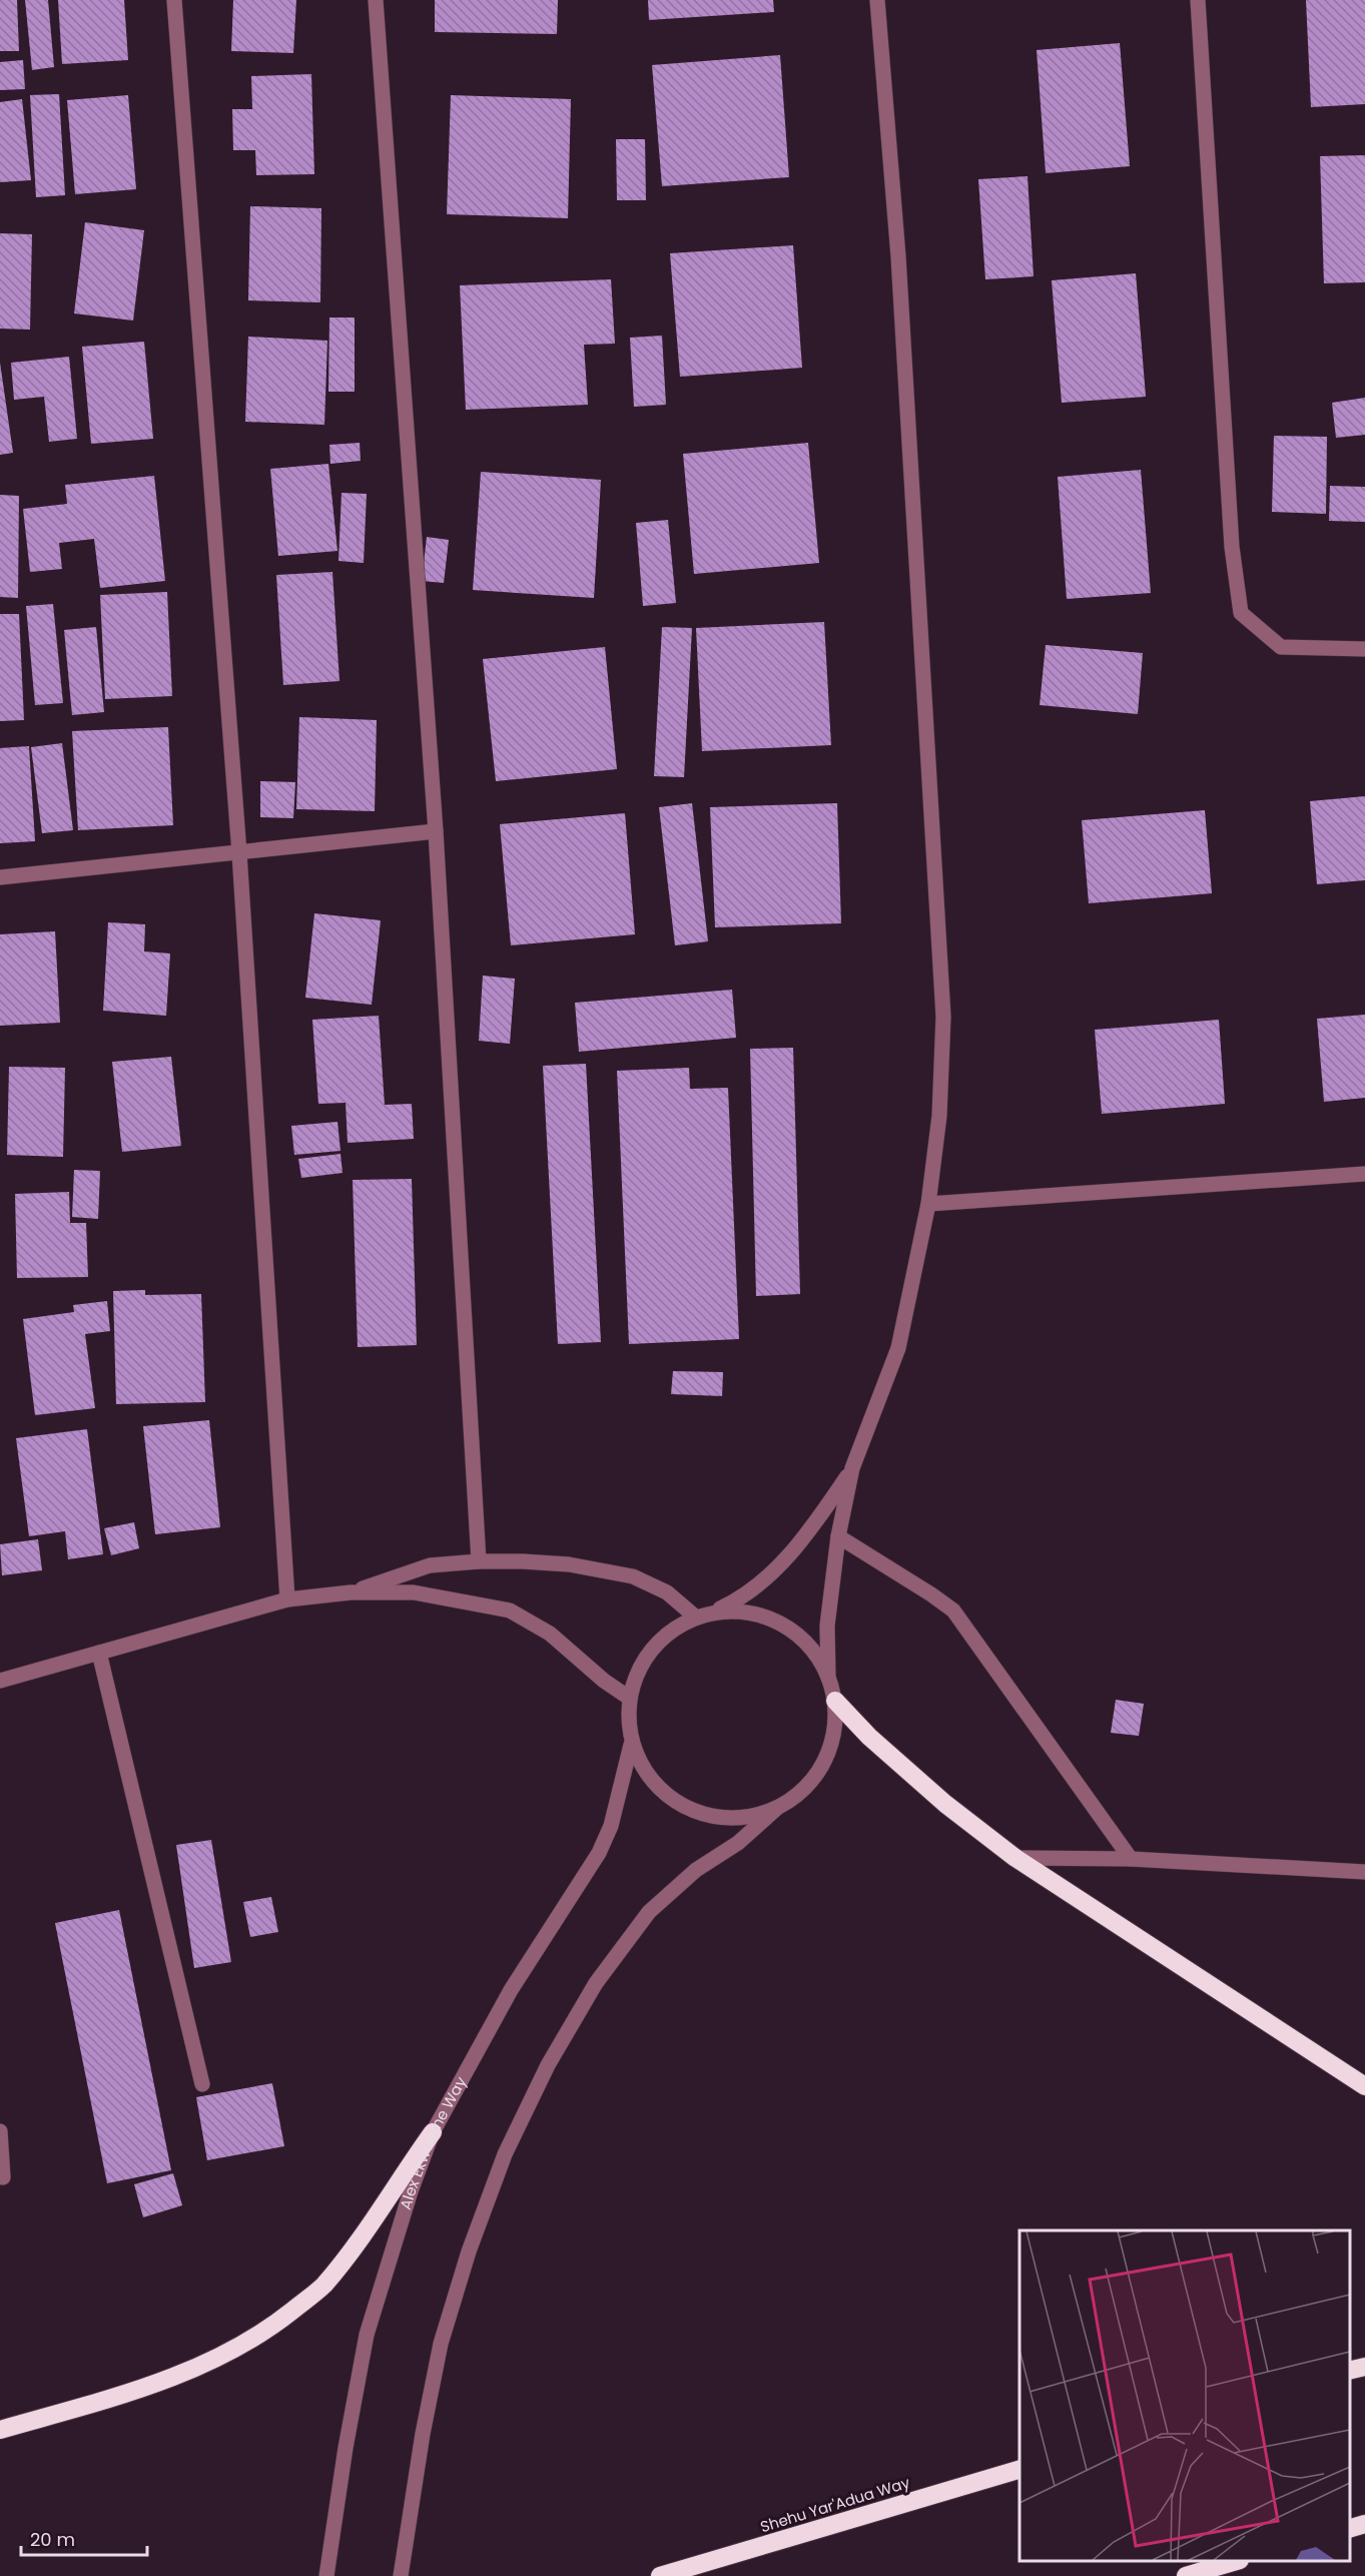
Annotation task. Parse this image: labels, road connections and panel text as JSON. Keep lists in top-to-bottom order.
{
  "streets": {
    "highway": ["Shehu Yar'Adua Way"],
    "street": ["Alex Ekwueme Way"]
  },
  "scale_bar": "20 m"
}
